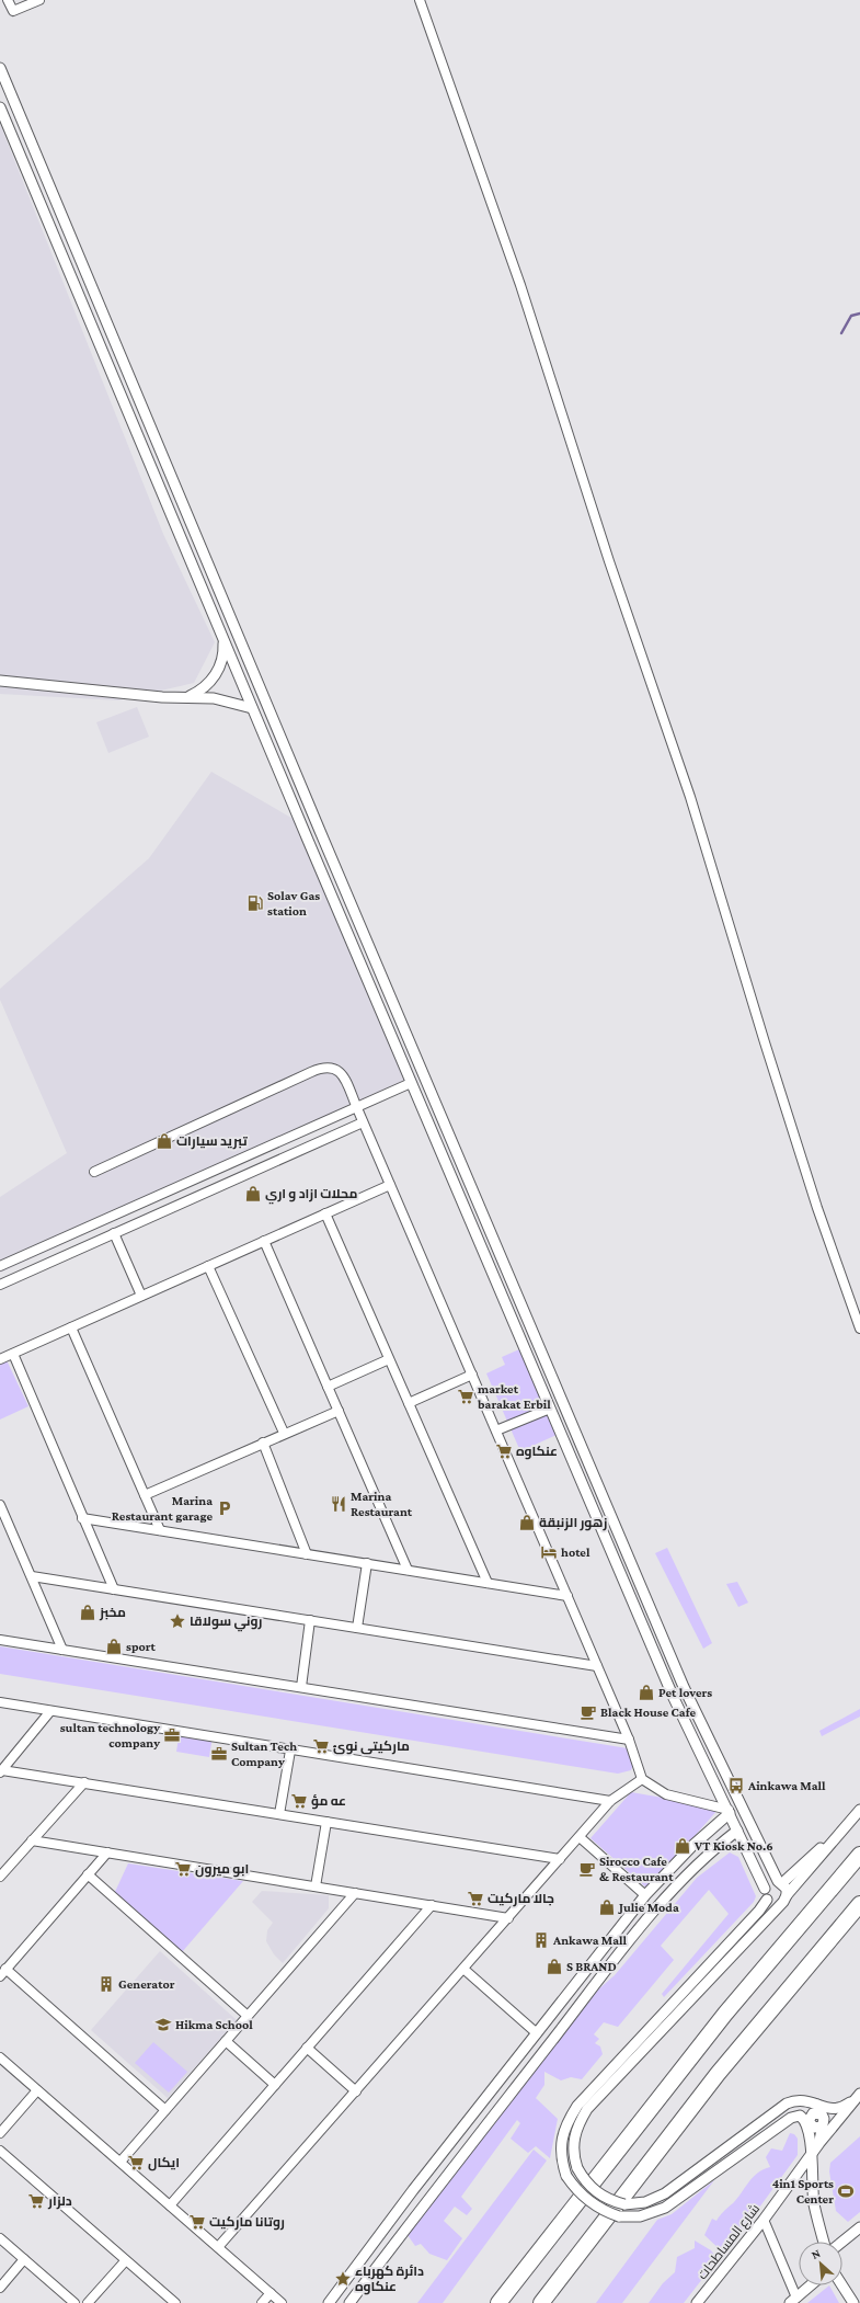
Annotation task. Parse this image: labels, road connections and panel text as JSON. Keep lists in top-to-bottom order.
{
  "streets": {
    "street": ["شارع المساطحات"]
  },
  "places": {
    "fuel station": ["Solav Gas station"],
    "shop": [
      "تبريد سيارات",
      "محلات ازاد و اري",
      "زهور الزنبقة",
      "مخبز",
      "sport",
      "Pet lovers",
      "VT Kiosk No.6",
      "Julie Moda",
      "S BRAND"
    ],
    "supermarket": [
      "market barakat Erbil",
      "عنكاوه",
      "مارکیتی نوئ",
      "عه مؤ",
      "ابو ميرون",
      "جالا ماركيت",
      "ايكال",
      "دلزار",
      "روتانا ماركيت"
    ],
    "restaurant": ["Marina Restaurant"],
    "parking": ["Marina Restaurant garage"],
    "hotel": ["hotel"],
    "place": ["روني سولاقا", "دائرة كهرباء عنكاوه"],
    "cafe": ["Black House Cafe", "Sirocco Cafe & Restaurant"],
    "office": ["sultan technology company", "Sultan Tech Company"],
    "bus stop": ["Ainkawa Mall"],
    "building": ["Ankawa Mall", "Generator"],
    "school or university": ["Hikma School"],
    "sports": ["4in1 Sports Center"]
  },
  "north": "top left"
}
